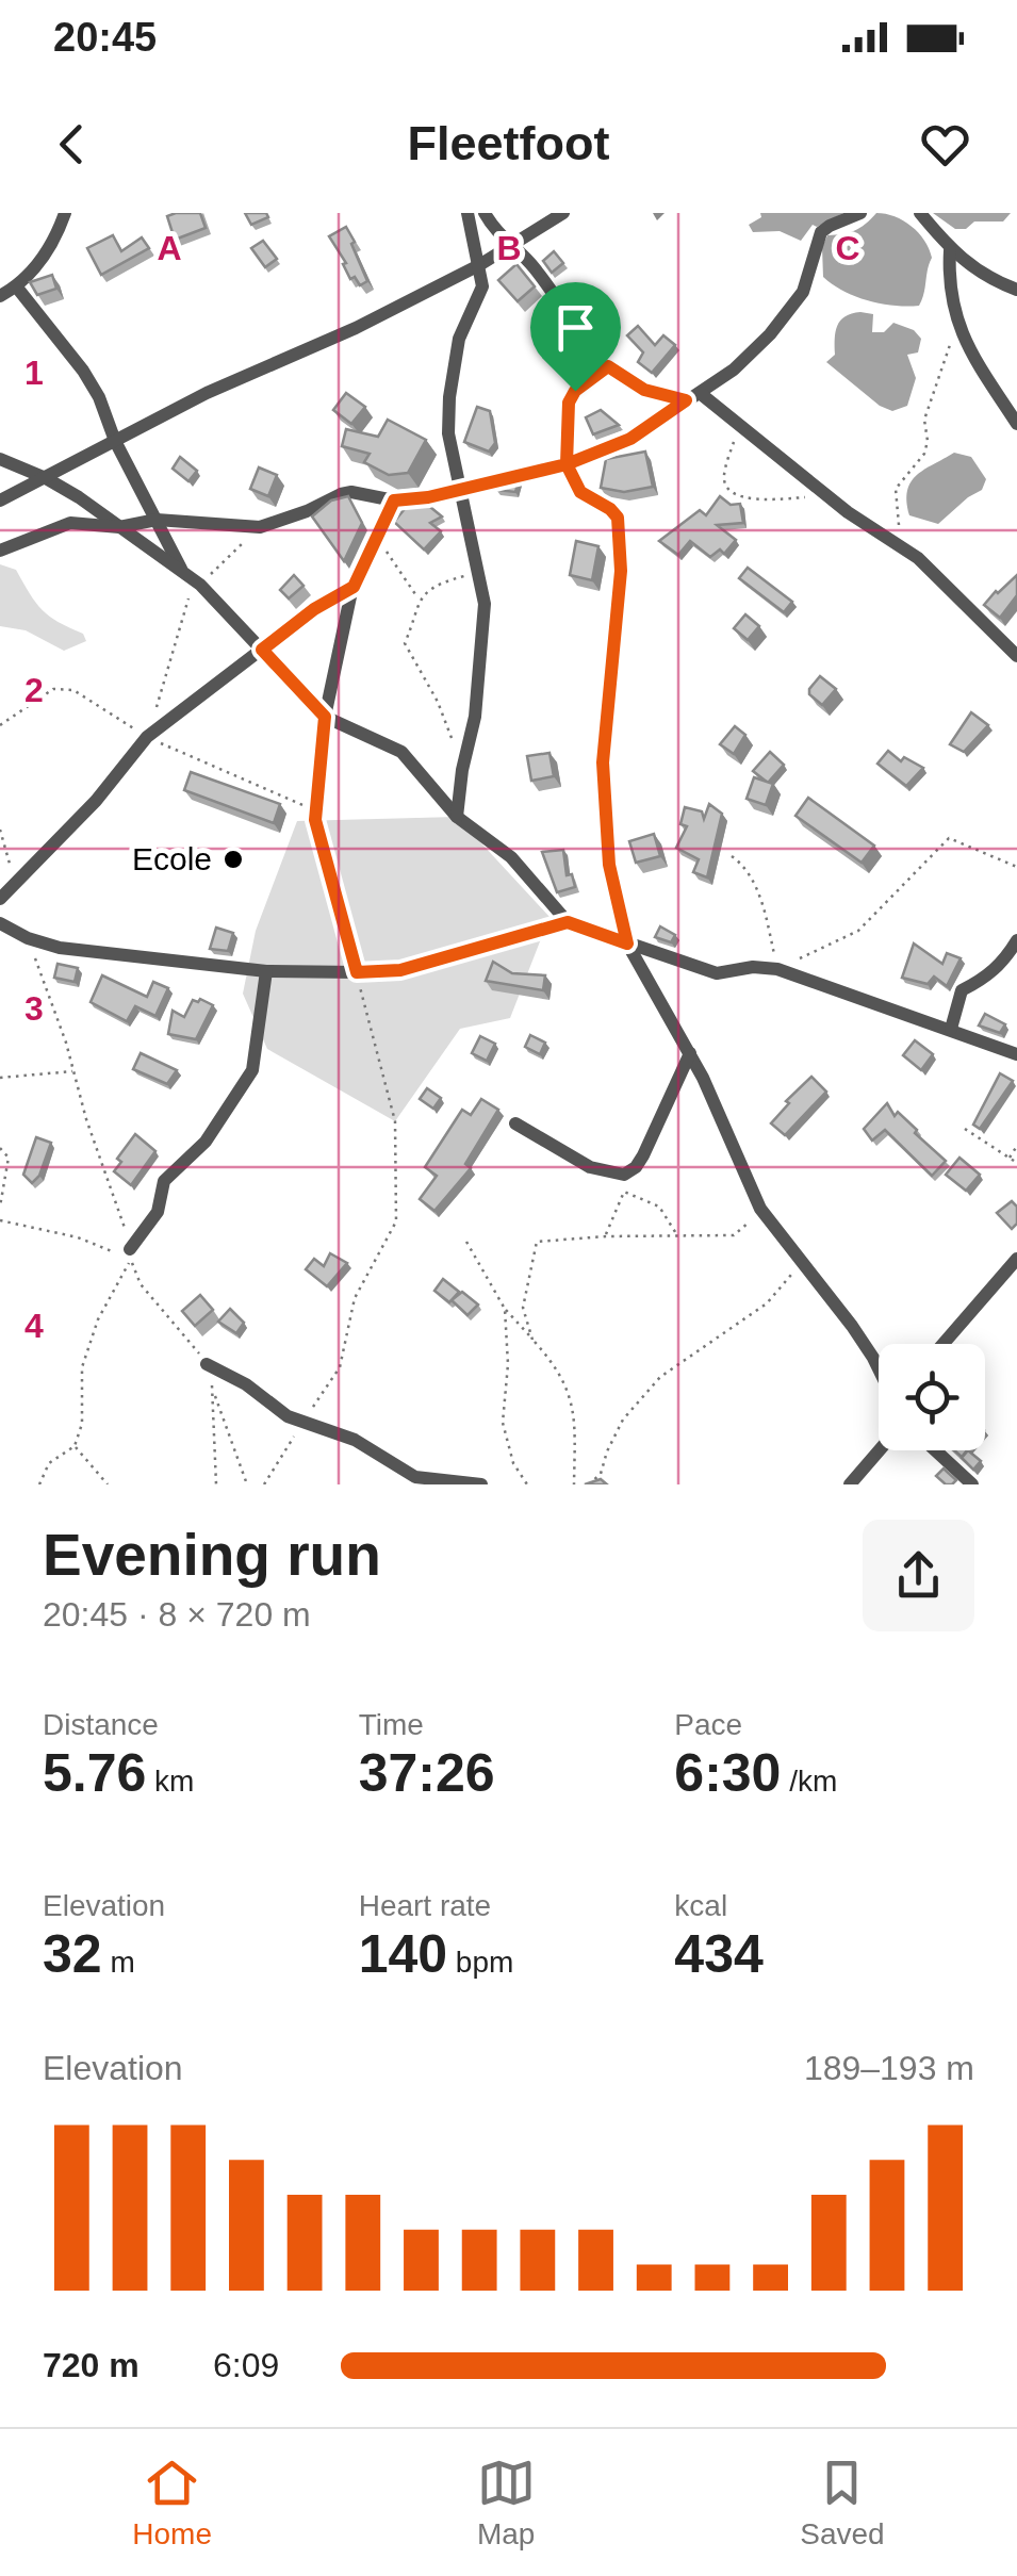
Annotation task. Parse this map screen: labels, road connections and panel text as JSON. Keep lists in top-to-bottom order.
{
  "places": ["Ecole"],
  "page": {
    "status": "20:45",
    "header": "Fleetfoot",
    "heading": ["Evening run", "20:45 · 8 × 720 m"],
    "stats": [
      ["Distance", "5.76 km"],
      ["Time", "37:26"],
      ["Pace", "6:30 /km"],
      ["Elevation", "32 m"],
      ["Heart rate", "140 bpm"],
      ["kcal", "434"]
    ],
    "chart": ["Elevation", "189–193 m"],
    "list": [
      {
        "name": "720 m",
        "note": "6:09"
      }
    ],
    "tabs": ["Home", "Map", "Saved"]
  },
  "grid": {
    "columns": ["A", "B", "C"],
    "rows": [
      "1",
      "2",
      "3",
      "4"
    ]
  }
}
